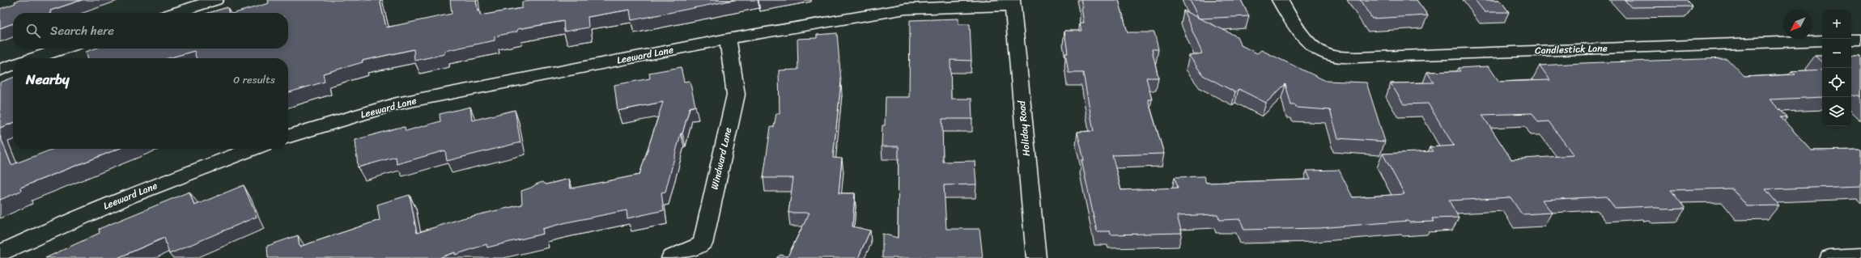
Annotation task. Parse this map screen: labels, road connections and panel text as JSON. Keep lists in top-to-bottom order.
{
  "streets": {
    "street": [
      "Candlestick Lane",
      "Leeward Lane",
      "Holiday Road",
      "Windward Lane"
    ]
  },
  "crossings": [
    ["Leeward Lane", "Holiday Road"],
    ["Leeward Lane", "Windward Lane"]
  ],
  "north": "bottom left",
  "page": {
    "map_buttons": ["+", "−"],
    "search": "Search here",
    "heading": ["Nearby", "0 results"]
  }
}
